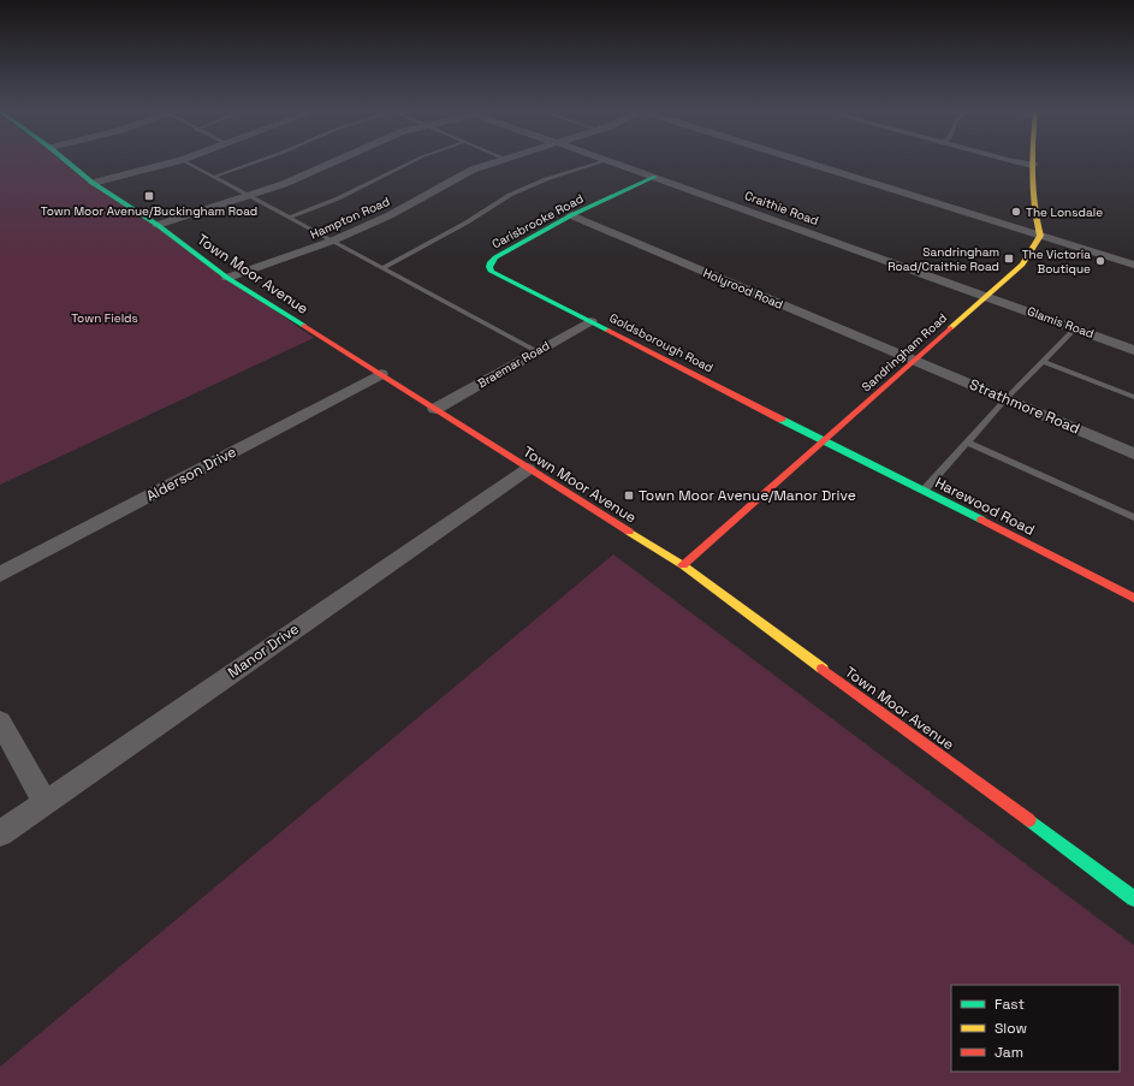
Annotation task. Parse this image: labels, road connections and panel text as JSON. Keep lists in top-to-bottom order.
{
  "streets": {
    "street": [
      "Craithie Road",
      "Hampton Road",
      "Carisbrooke Road",
      "Town Moor Avenue",
      "Holyrood Road",
      "Glamis Road",
      "Goldsborough Road",
      "Sandringham Road",
      "Braemar Road",
      "Strathmore Road",
      "Alderson Drive",
      "Harewood Road",
      "Manor Drive"
    ]
  },
  "crossings": [
    ["Craithie Road", "Carisbrooke Road"],
    ["Craithie Road", "Glamis Road"],
    ["Craithie Road", "Sandringham Road"],
    ["Hampton Road", "Town Moor Avenue"],
    ["Carisbrooke Road", "Holyrood Road"],
    ["Carisbrooke Road", "Goldsborough Road"],
    ["Town Moor Avenue", "Sandringham Road"],
    ["Town Moor Avenue", "Braemar Road"],
    ["Town Moor Avenue", "Alderson Drive"],
    ["Town Moor Avenue", "Manor Drive"],
    ["Holyrood Road", "Sandringham Road"],
    ["Holyrood Road", "Strathmore Road"],
    ["Glamis Road", "Sandringham Road"],
    ["Goldsborough Road", "Sandringham Road"],
    ["Goldsborough Road", "Braemar Road"],
    ["Goldsborough Road", "Harewood Road"],
    ["Sandringham Road", "Strathmore Road"],
    ["Sandringham Road", "Harewood Road"]
  ],
  "parks": ["Town Fields"],
  "places": {
    "transit": ["Town Moor Avenue/Buckingham Road", "Sandringham Road/Craithie Road", "Town Moor Avenue/Manor Drive"],
    "other": ["The Lonsdale", "The Victoria Boutique"]
  },
  "legend": ["Fast", "Slow", "Jam"]
}
